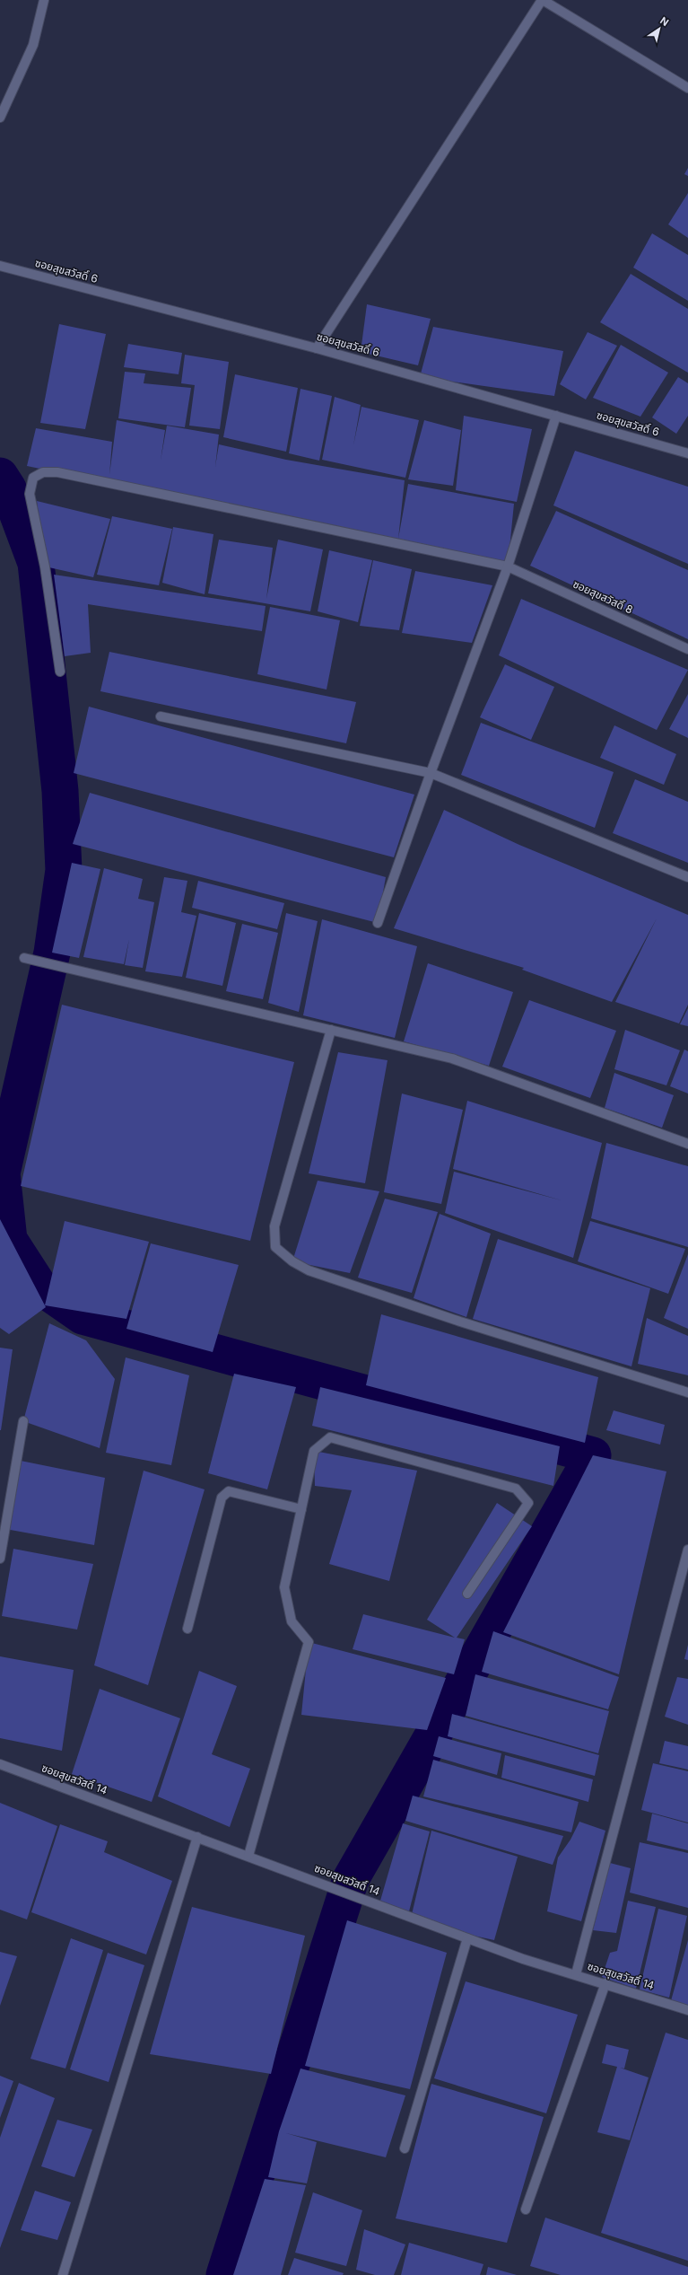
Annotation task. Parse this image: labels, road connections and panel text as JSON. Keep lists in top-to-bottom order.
{
  "streets": {
    "street": ["ซอยสุขสวัสดิ์ 6", "ซอยสุขสวัสดิ์ 8", "ซอยสุขสวัสดิ์ 14"]
  },
  "north": "top right"
}
